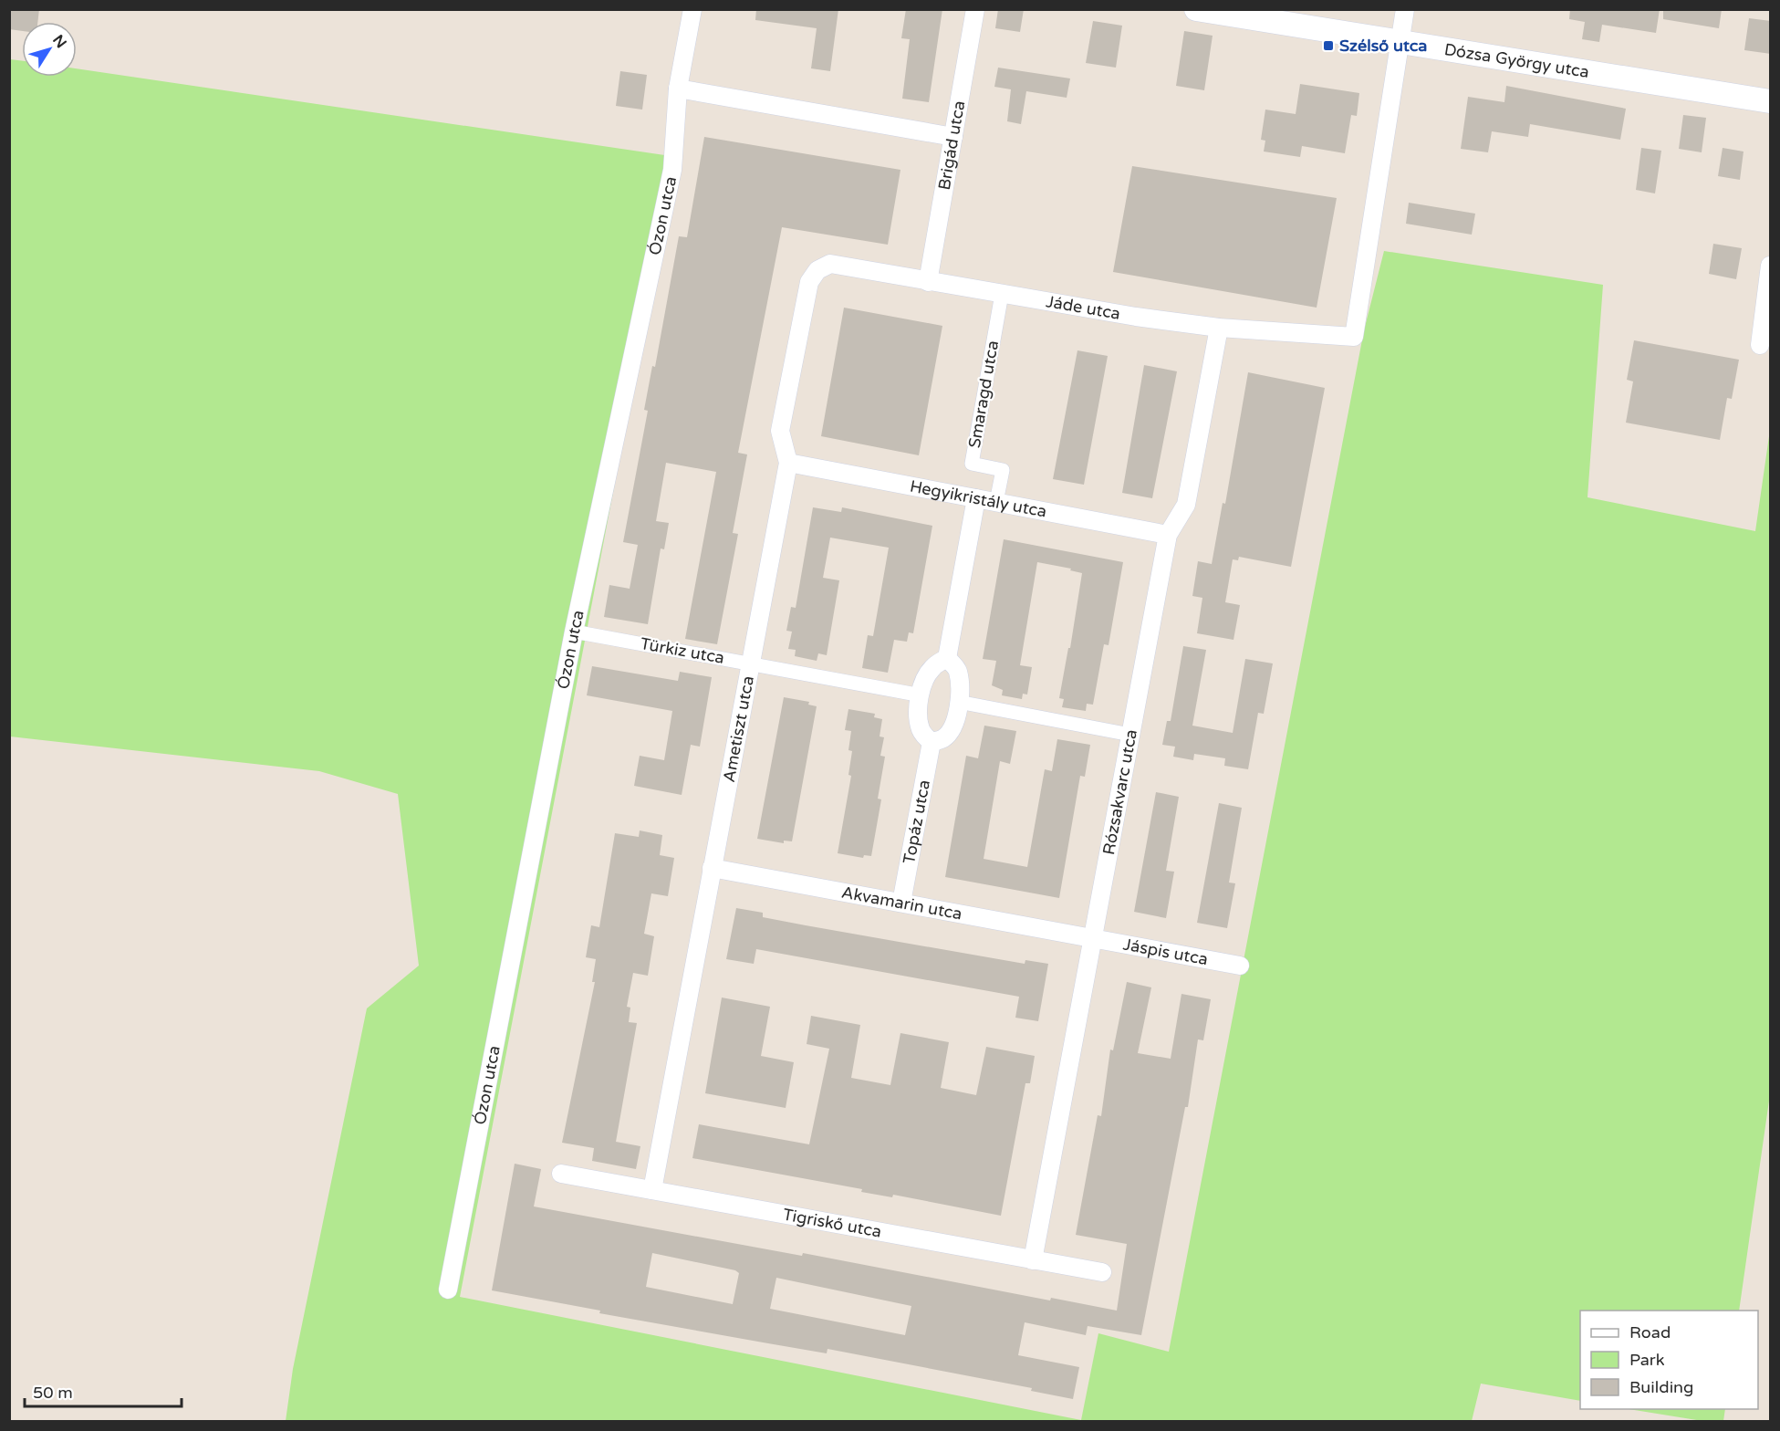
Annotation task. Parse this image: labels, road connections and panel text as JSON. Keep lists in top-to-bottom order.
{
  "streets": {
    "street": [
      "Dózsa György utca",
      "Brigád utca",
      "Ózon utca",
      "Jáde utca",
      "Smaragd utca",
      "Hegyikristály utca",
      "Türkiz utca",
      "Ametiszt utca",
      "Rózsakvarc utca",
      "Topáz utca",
      "Akvamarin utca",
      "Jáspis utca",
      "Tigriskő utca"
    ]
  },
  "crossings": [
    ["Dózsa György utca", "Jáde utca"],
    ["Brigád utca", "Jáde utca"],
    ["Ózon utca", "Türkiz utca"],
    ["Jáde utca", "Smaragd utca"],
    ["Jáde utca", "Ametiszt utca"],
    ["Jáde utca", "Rózsakvarc utca"],
    ["Smaragd utca", "Hegyikristály utca"],
    ["Hegyikristály utca", "Ametiszt utca"],
    ["Hegyikristály utca", "Rózsakvarc utca"],
    ["Türkiz utca", "Ametiszt utca"],
    ["Ametiszt utca", "Akvamarin utca"],
    ["Ametiszt utca", "Tigriskő utca"],
    ["Rózsakvarc utca", "Akvamarin utca"],
    ["Rózsakvarc utca", "Jáspis utca"],
    ["Rózsakvarc utca", "Tigriskő utca"],
    ["Topáz utca", "Akvamarin utca"],
    ["Akvamarin utca", "Jáspis utca"]
  ],
  "places": {
    "transit": ["Szélső utca"]
  },
  "legend": ["Road", "Park", "Building"],
  "scale_bar": "50 m",
  "north": "top right"
}
